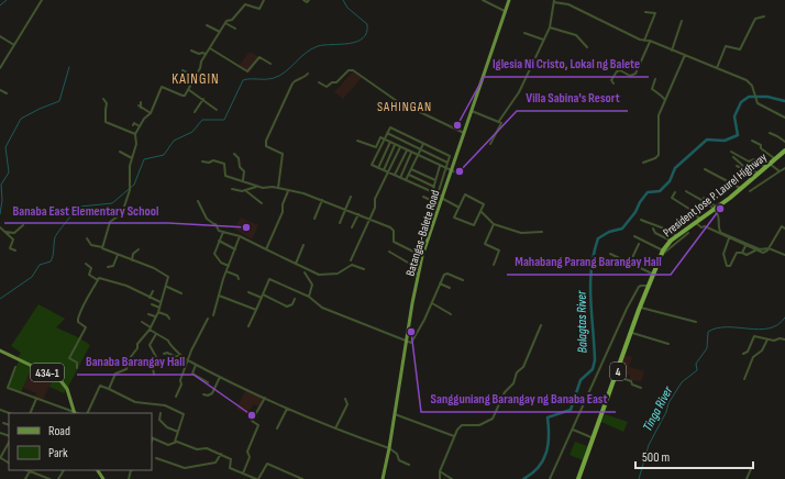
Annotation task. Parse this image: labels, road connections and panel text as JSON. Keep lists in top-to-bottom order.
{
  "streets": {
    "highway": ["President Jose P. Laurel Highway", "4"],
    "main road": ["Batangas-Balete Road", "434-1"]
  },
  "districts": ["KAINGIN", "SAHINGAN"],
  "water": ["Balagtas River", "Tinga River"],
  "places": [
    "Iglesia Ni Cristo, Lokal ng Balete",
    "Villa Sabina's Resort",
    "Mahabang Parang Barangay Hall",
    "Banaba East Elementary School",
    "Sangguniang Barangay ng Banaba East",
    "Banaba Barangay Hall"
  ],
  "legend": ["Road", "Park"],
  "scale_bar": "500 m"
}
